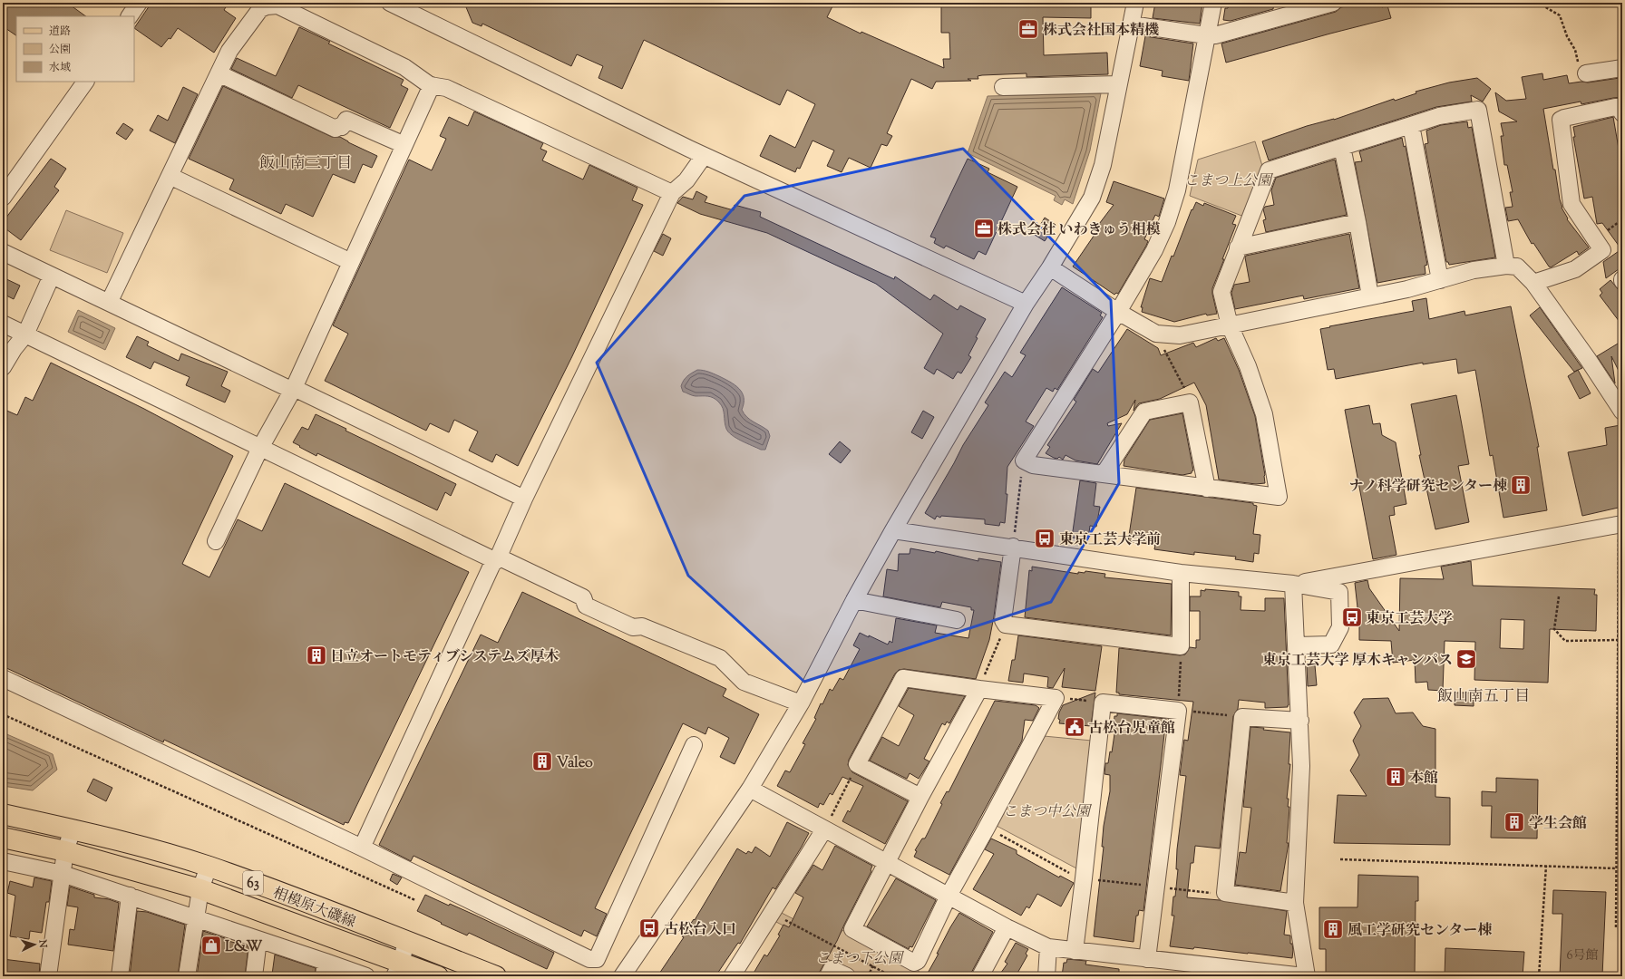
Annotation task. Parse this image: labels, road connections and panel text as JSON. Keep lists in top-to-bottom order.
{
  "streets": {
    "main road": ["63", "相模原大磯線"]
  },
  "districts": ["飯山南三丁目", "飯山南五丁目"],
  "parks": ["こまつ上公園", "こまつ中公園", "こまつ下公園"],
  "places": {
    "office": ["株式会社国本精機", "株式会社 いわきゅう相模"],
    "building": [
      "ナノ科学研究センター棟",
      "日立オートモティブシステムズ厚木",
      "Valeo",
      "本館",
      "学生会館",
      "風工学研究センター棟"
    ],
    "bus stop": ["東京工芸大学前", "東京工芸大学", "古松台入口"],
    "school or university": ["東京工芸大学 厚木キャンパス"],
    "public building": ["古松台児童館"],
    "shop": ["L&W"]
  },
  "house_numbers": ["6号館"],
  "legend": ["道路", "公園", "水域"],
  "north": "right"
}
